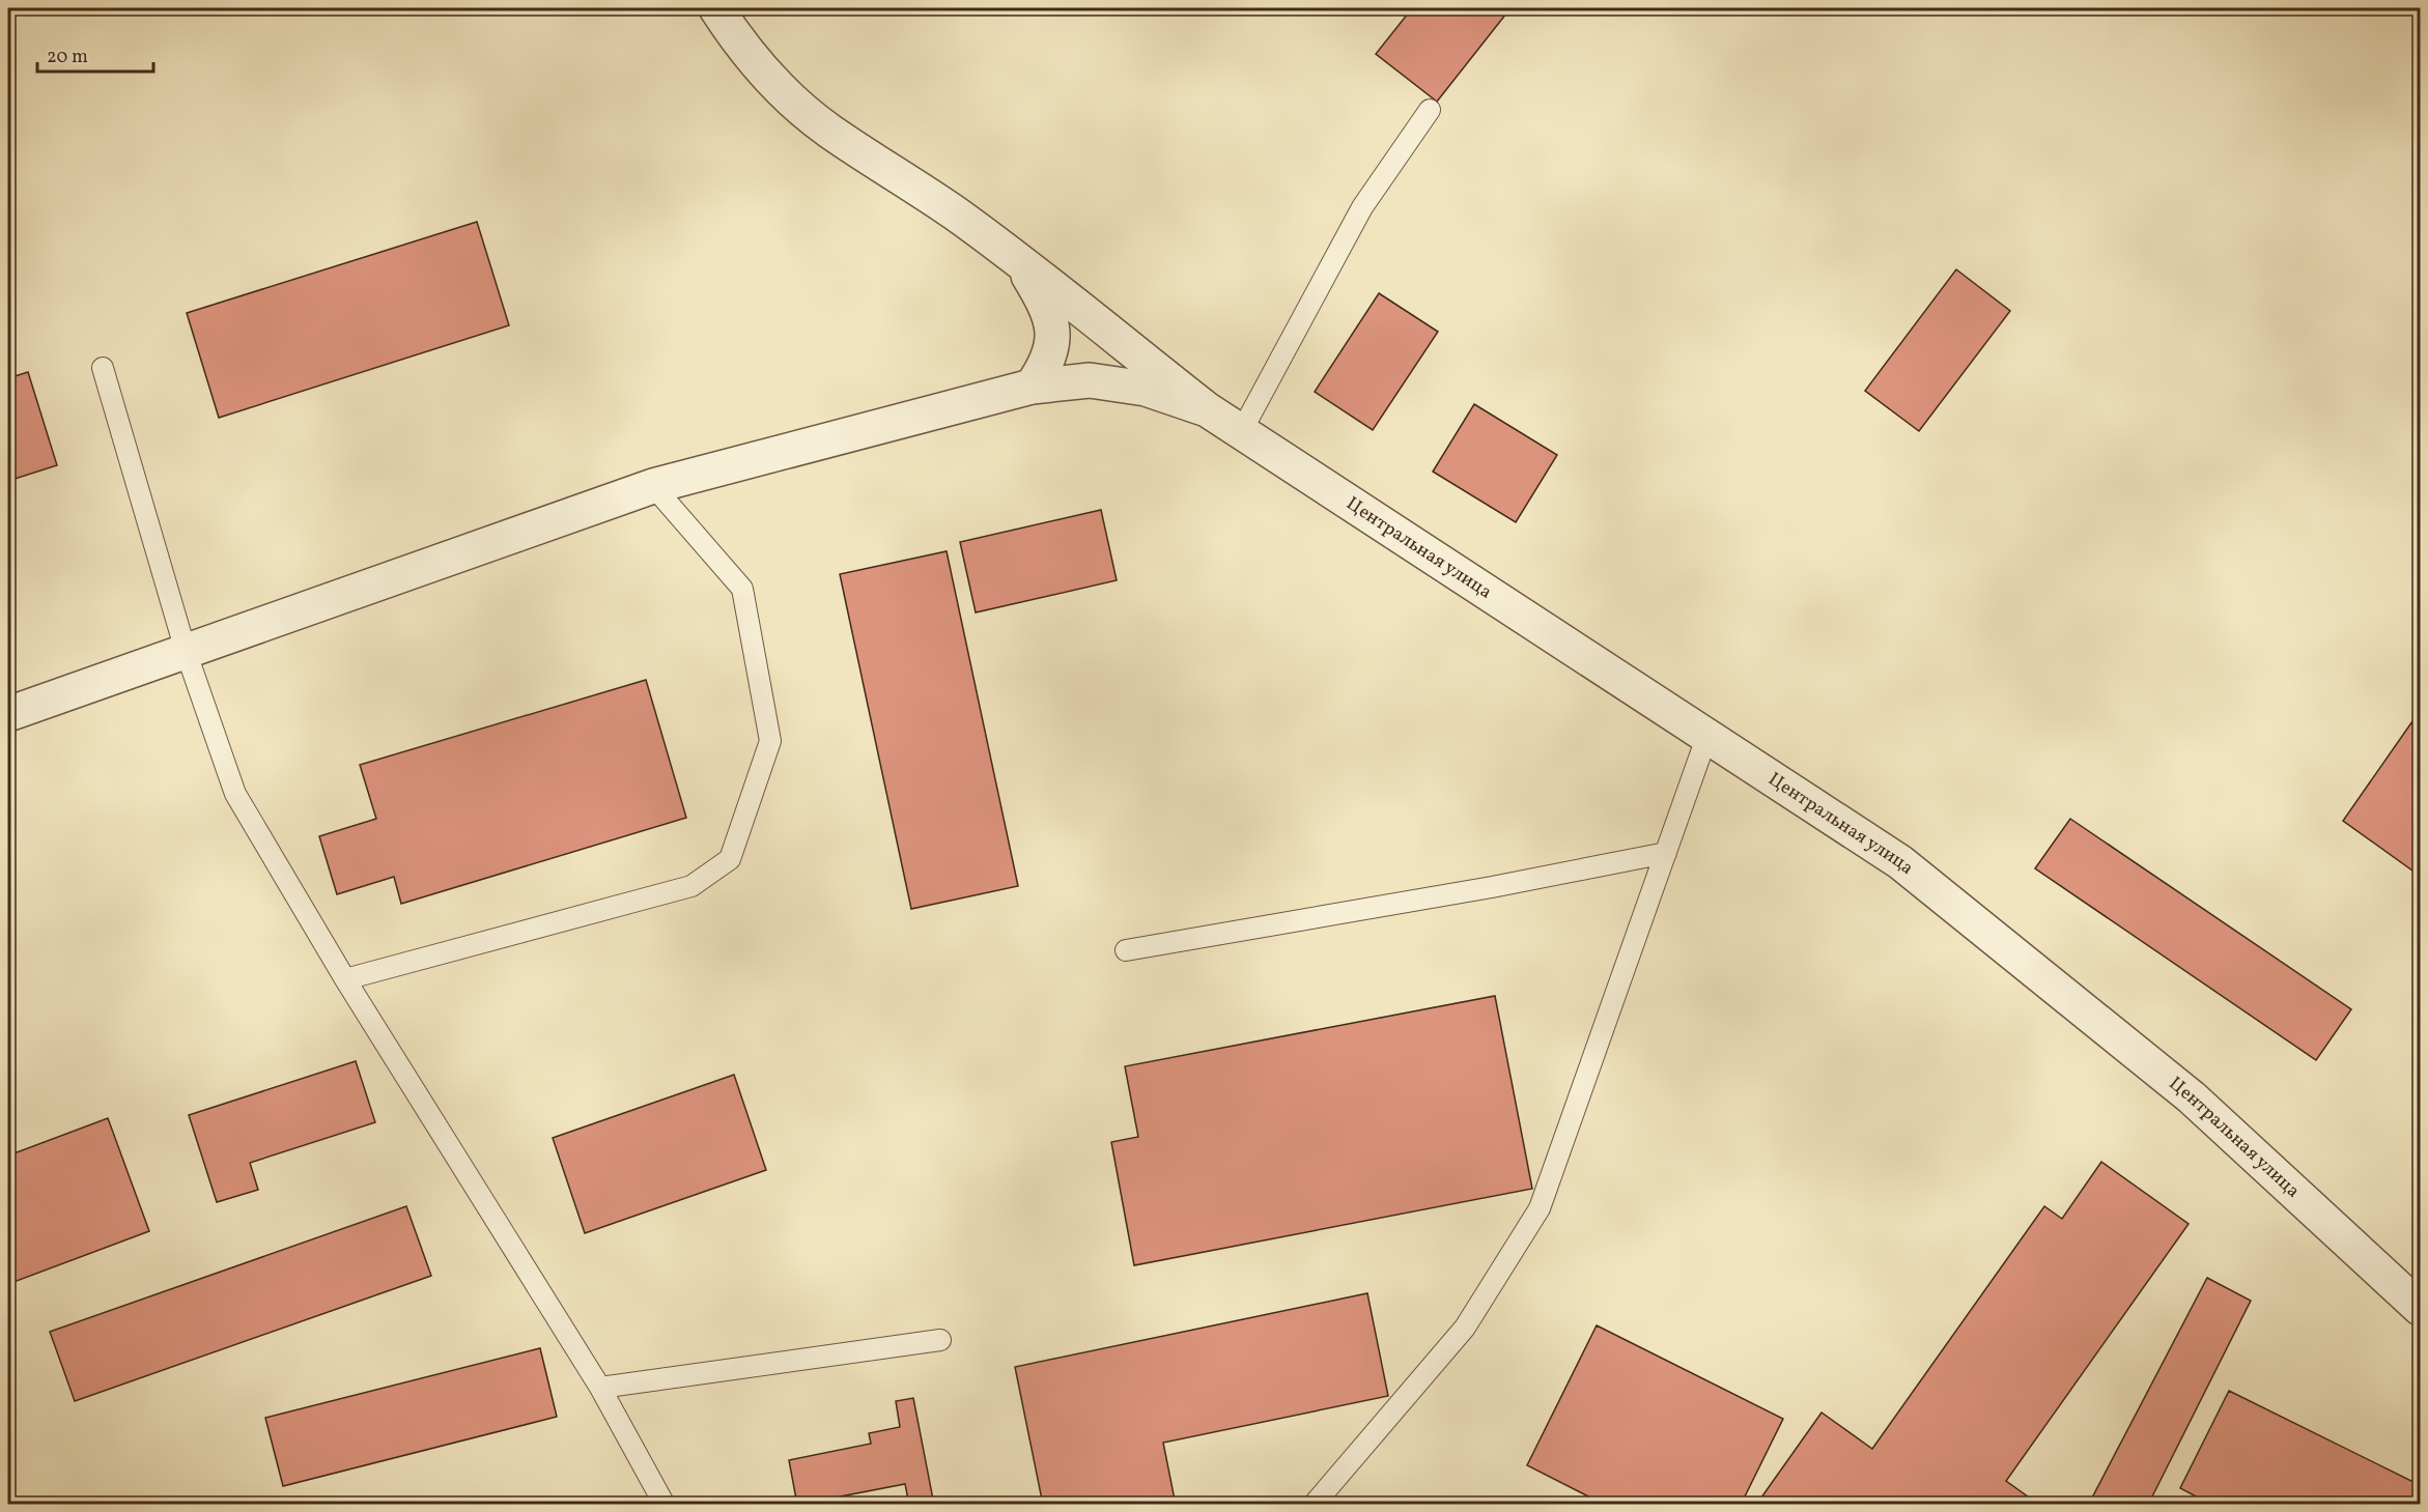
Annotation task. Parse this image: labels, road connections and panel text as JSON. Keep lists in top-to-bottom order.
{
  "streets": {
    "street": ["Центральная улица"]
  },
  "scale_bar": "20 m"
}
